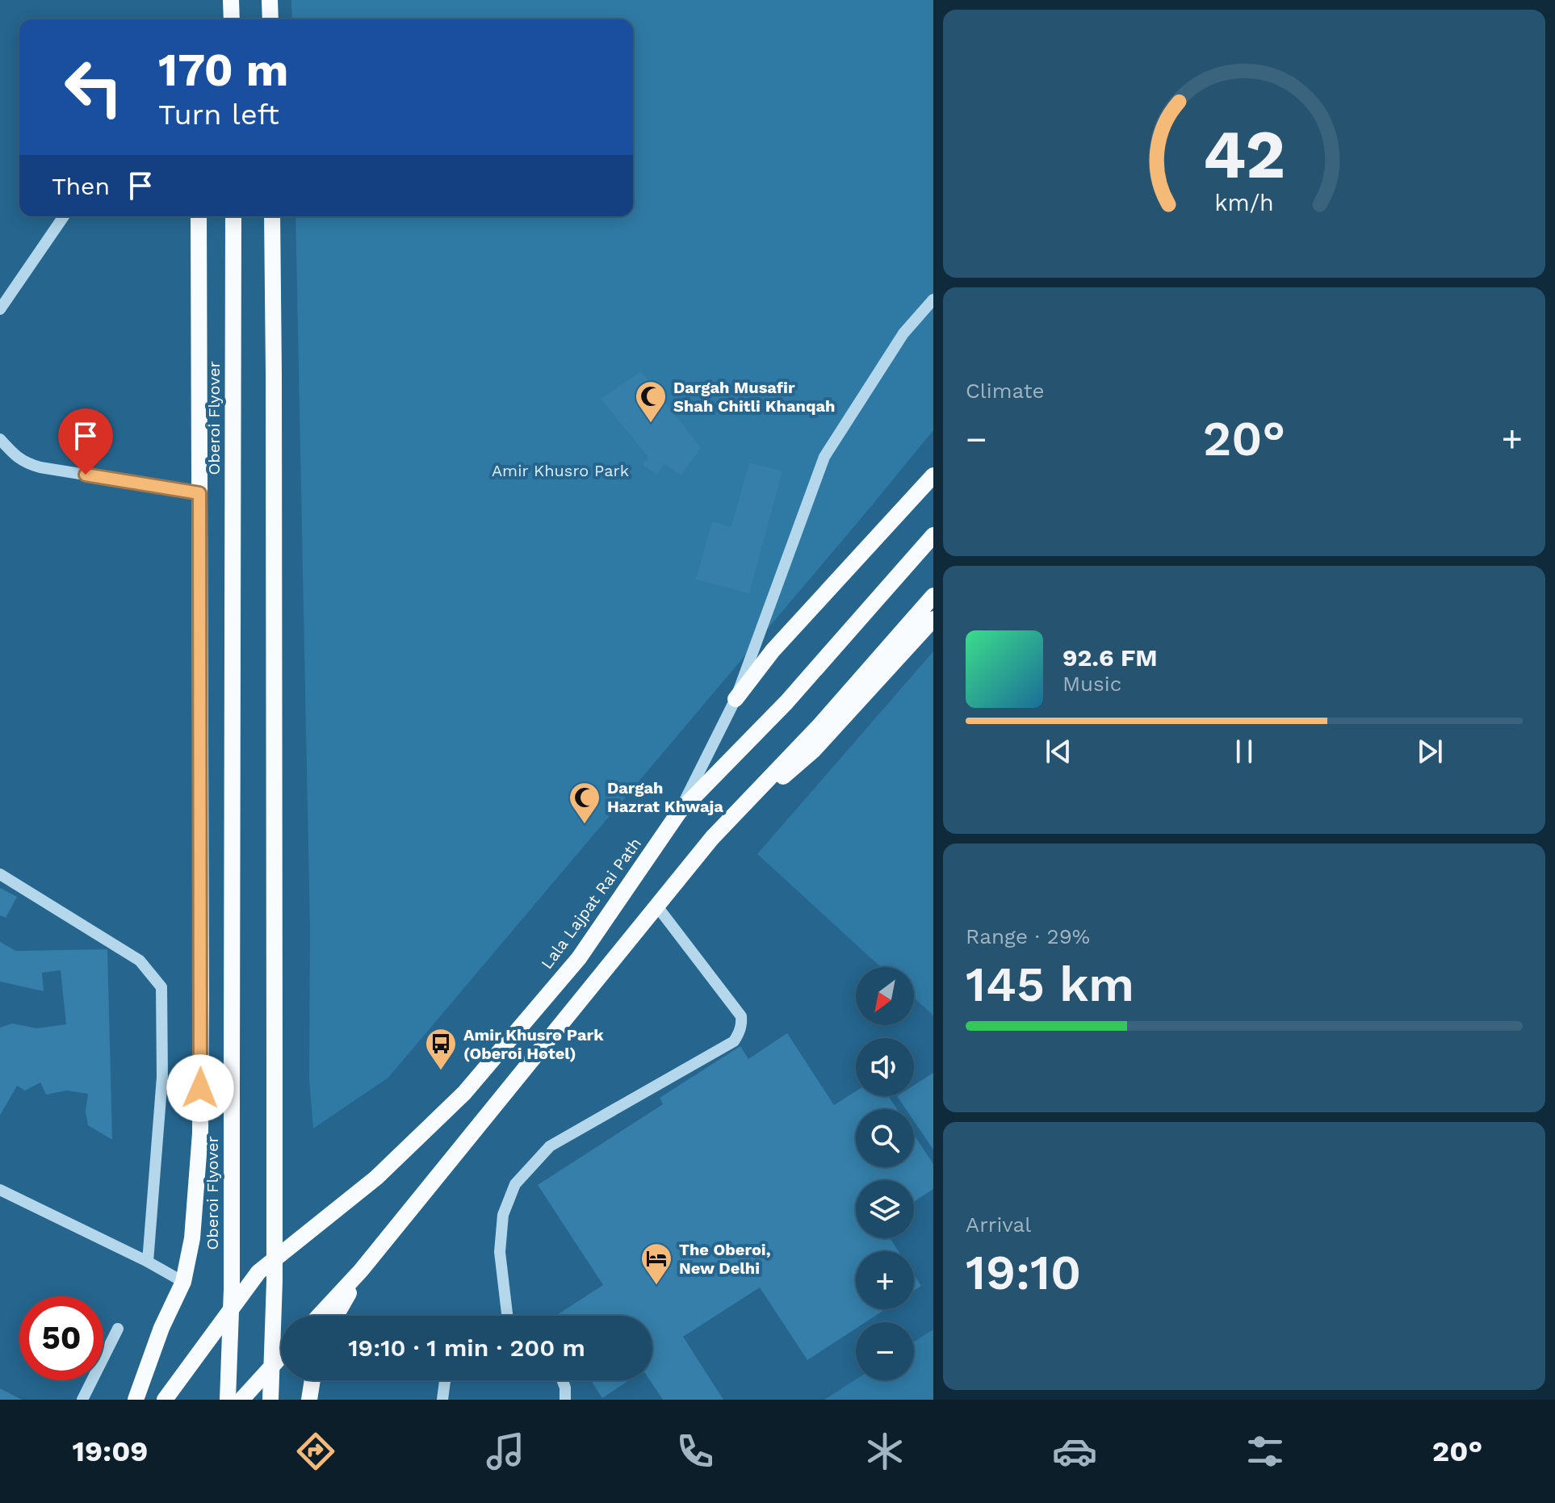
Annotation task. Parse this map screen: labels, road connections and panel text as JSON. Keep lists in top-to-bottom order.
{
  "streets": {
    "main road": ["Oberoi Flyover", "Lala Lajpat Rai Path"]
  },
  "parks": ["Amir Khusro Park"],
  "places": {
    "mosque": ["Dargah Musafir Shah Chitli Khanqah", "Dargah Hazrat Khwaja"],
    "bus stop": ["Amir Khusro Park (Oberoi Hotel)"],
    "hotel": ["The Oberoi, New Delhi"]
  },
  "north": "bottom left",
  "page": {
    "turn": ["170 m", "Turn left"],
    "then": "Then",
    "tile": [
      "Climate",
      ["Range · 29%", "145 km"],
      ["Arrival", "19:10"]
    ],
    "heat": ["−", "20°", "+"],
    "song": ["92.6 FM", "Music"],
    "map_buttons": ["+", "−"],
    "limit": "50",
    "trip": "19:10 · 1 min · 200 m",
    "tabs": ["19:09", "20°"],
    "gauge": ["42", "km/h"]
  }
}
